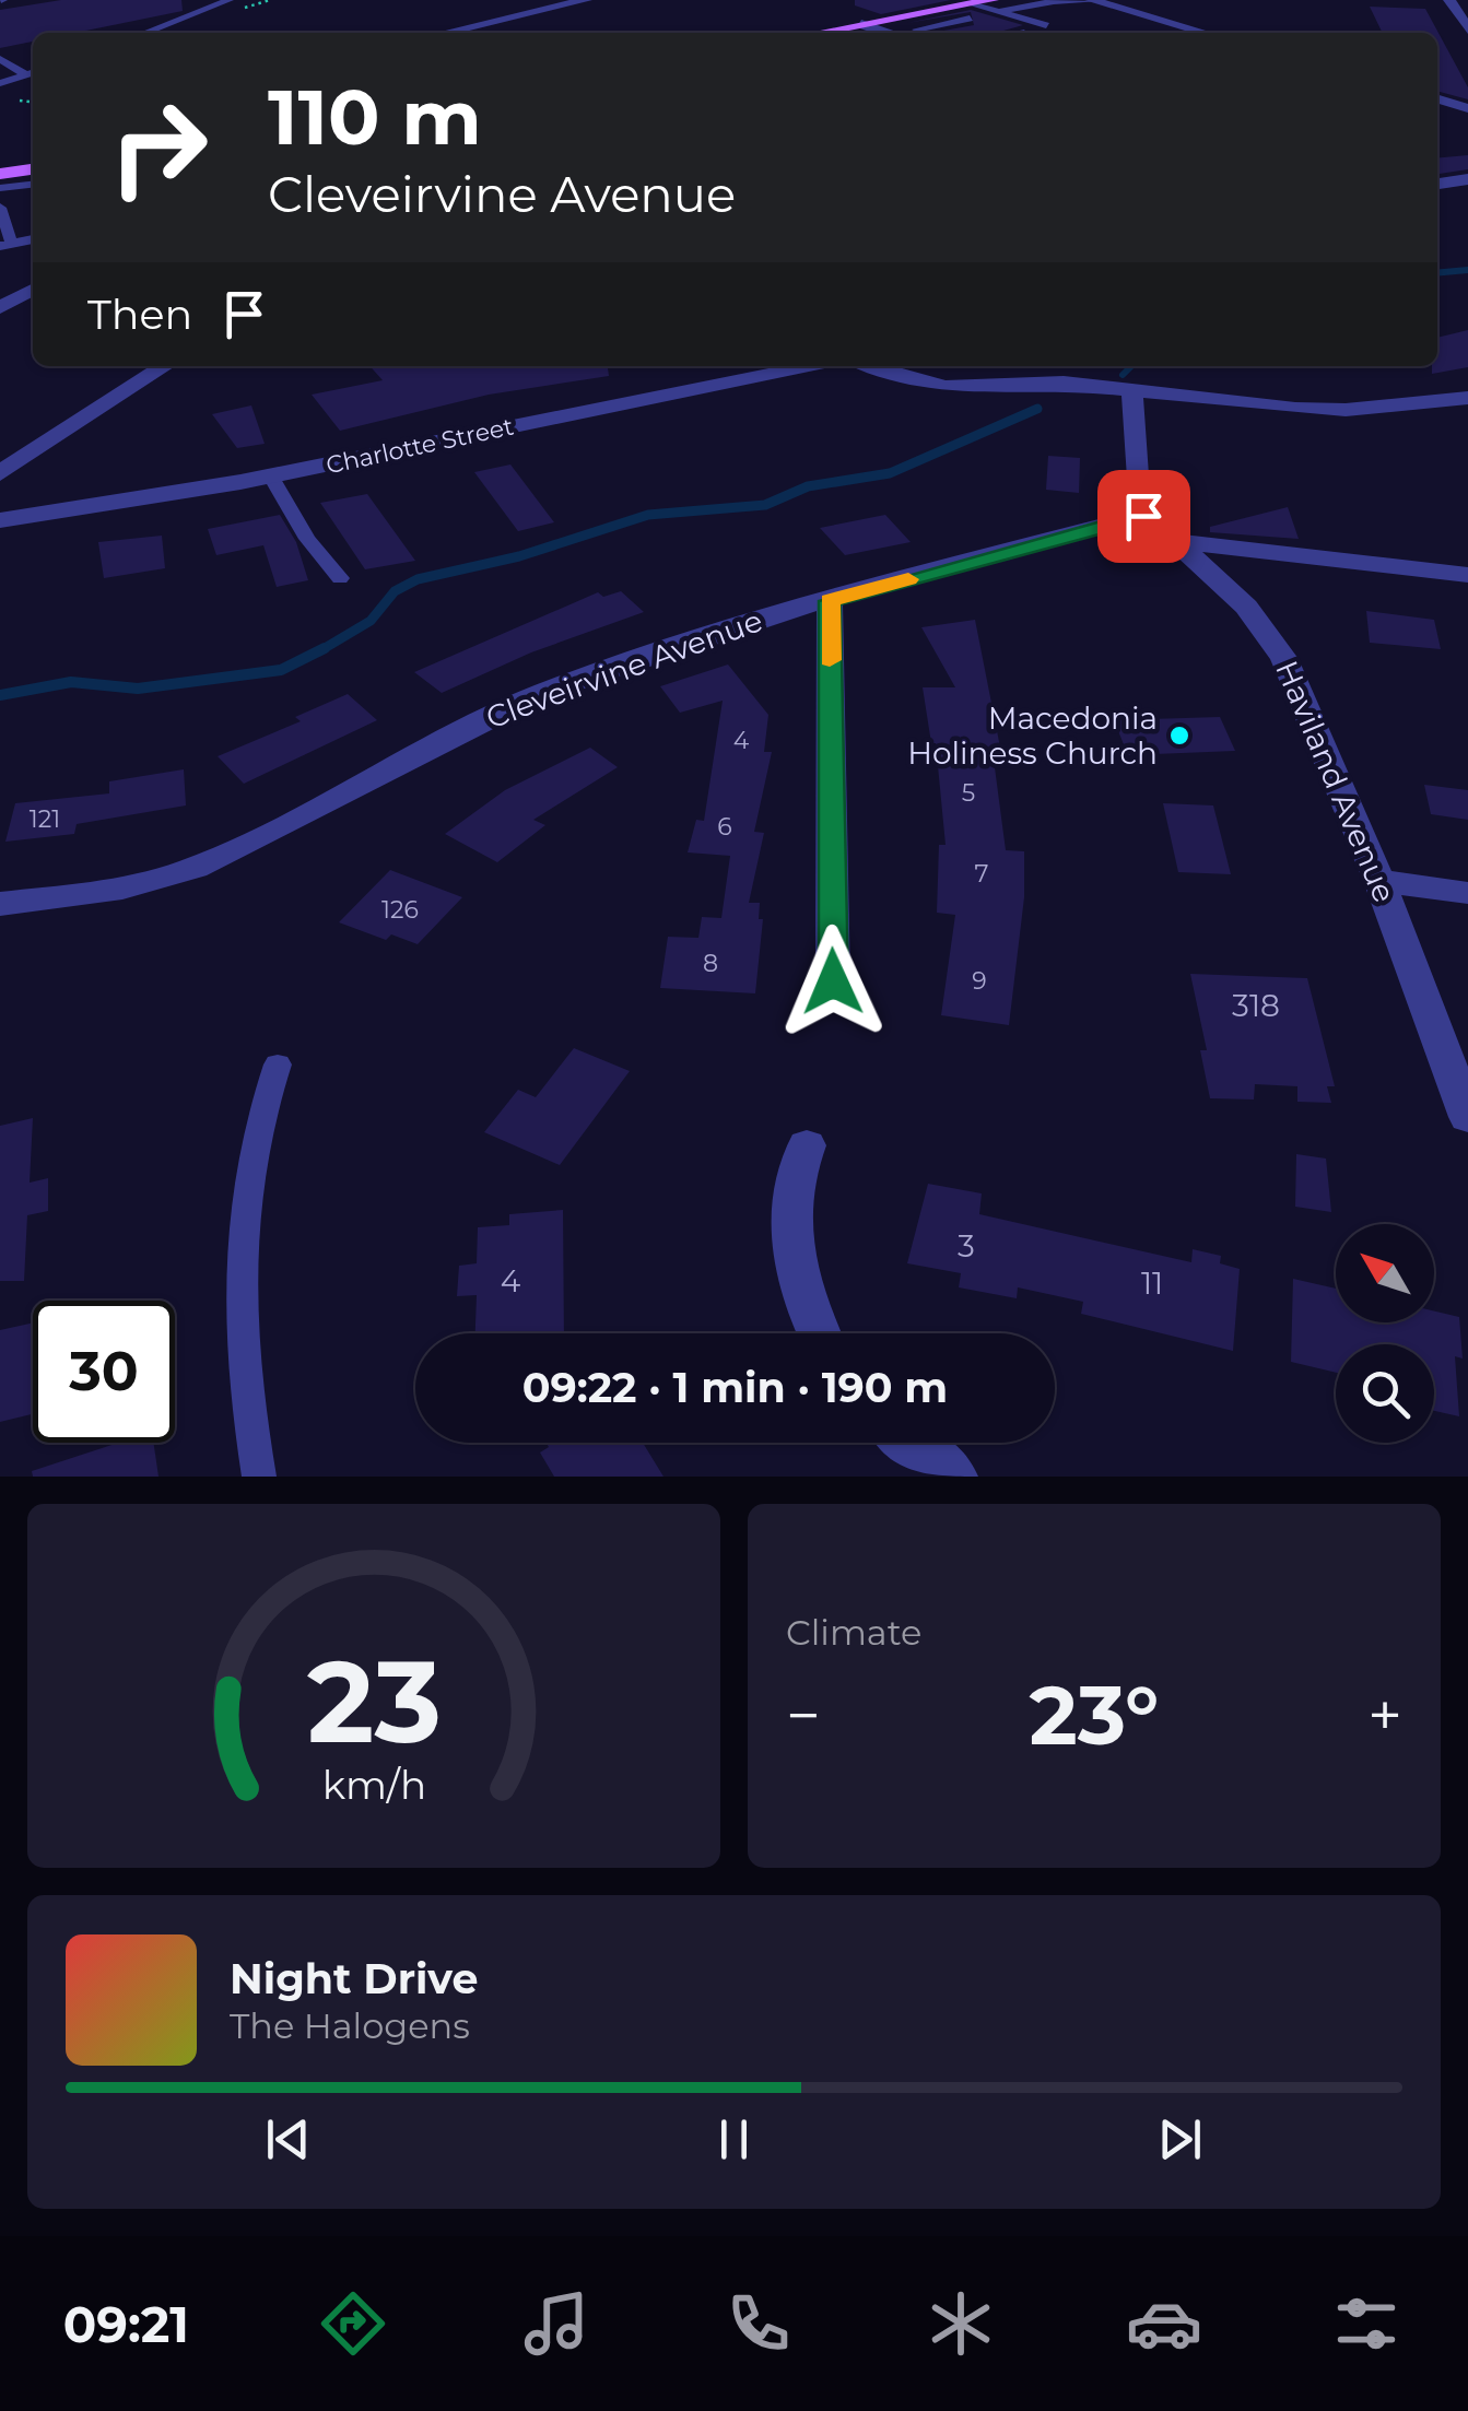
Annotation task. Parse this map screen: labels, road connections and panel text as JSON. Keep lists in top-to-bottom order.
{
  "streets": {
    "street": ["Charlotte Street", "Cleveirvine Avenue", "Haviland Avenue"]
  },
  "crossings": [
    ["Cleveirvine Avenue", "Haviland Avenue"]
  ],
  "places": ["Macedonia Holiness Church"],
  "house_numbers": [
    "4",
    "5",
    "121",
    "6",
    "7",
    "126",
    "8",
    "9",
    "318",
    "3",
    "4",
    "11"
  ],
  "north": "top left",
  "page": {
    "turn": ["110 m", "Cleveirvine Avenue"],
    "then": "Then",
    "limit": "30",
    "trip": "09:22 · 1 min · 190 m",
    "tile": "Climate",
    "heat": ["−", "23°", "+"],
    "song": ["Night Drive", "The Halogens"],
    "tabs": "09:21",
    "gauge": ["23", "km/h"]
  }
}
